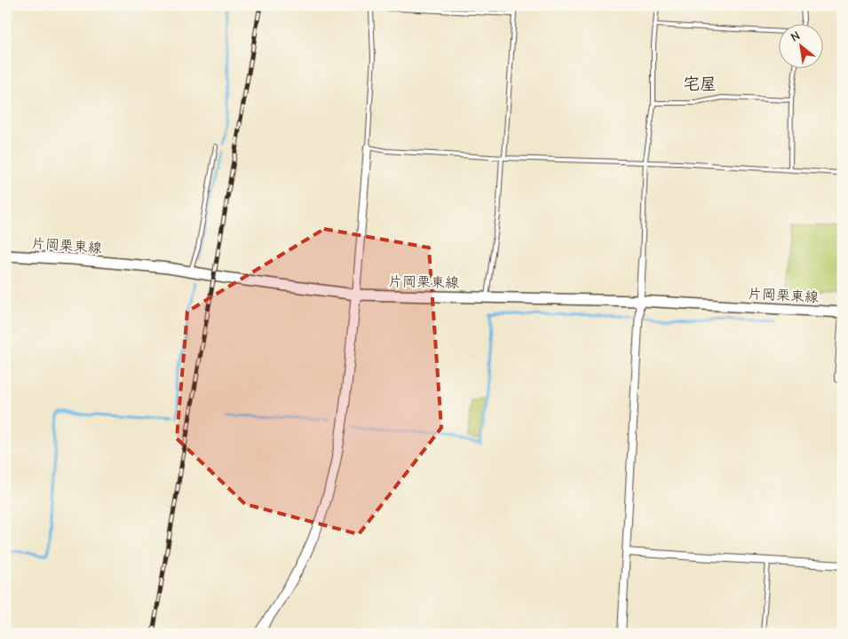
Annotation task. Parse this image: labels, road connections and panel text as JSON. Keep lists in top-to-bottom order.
{
  "streets": {
    "main road": ["片岡栗東線"]
  },
  "districts": ["宅屋"],
  "north": "top left"
}
